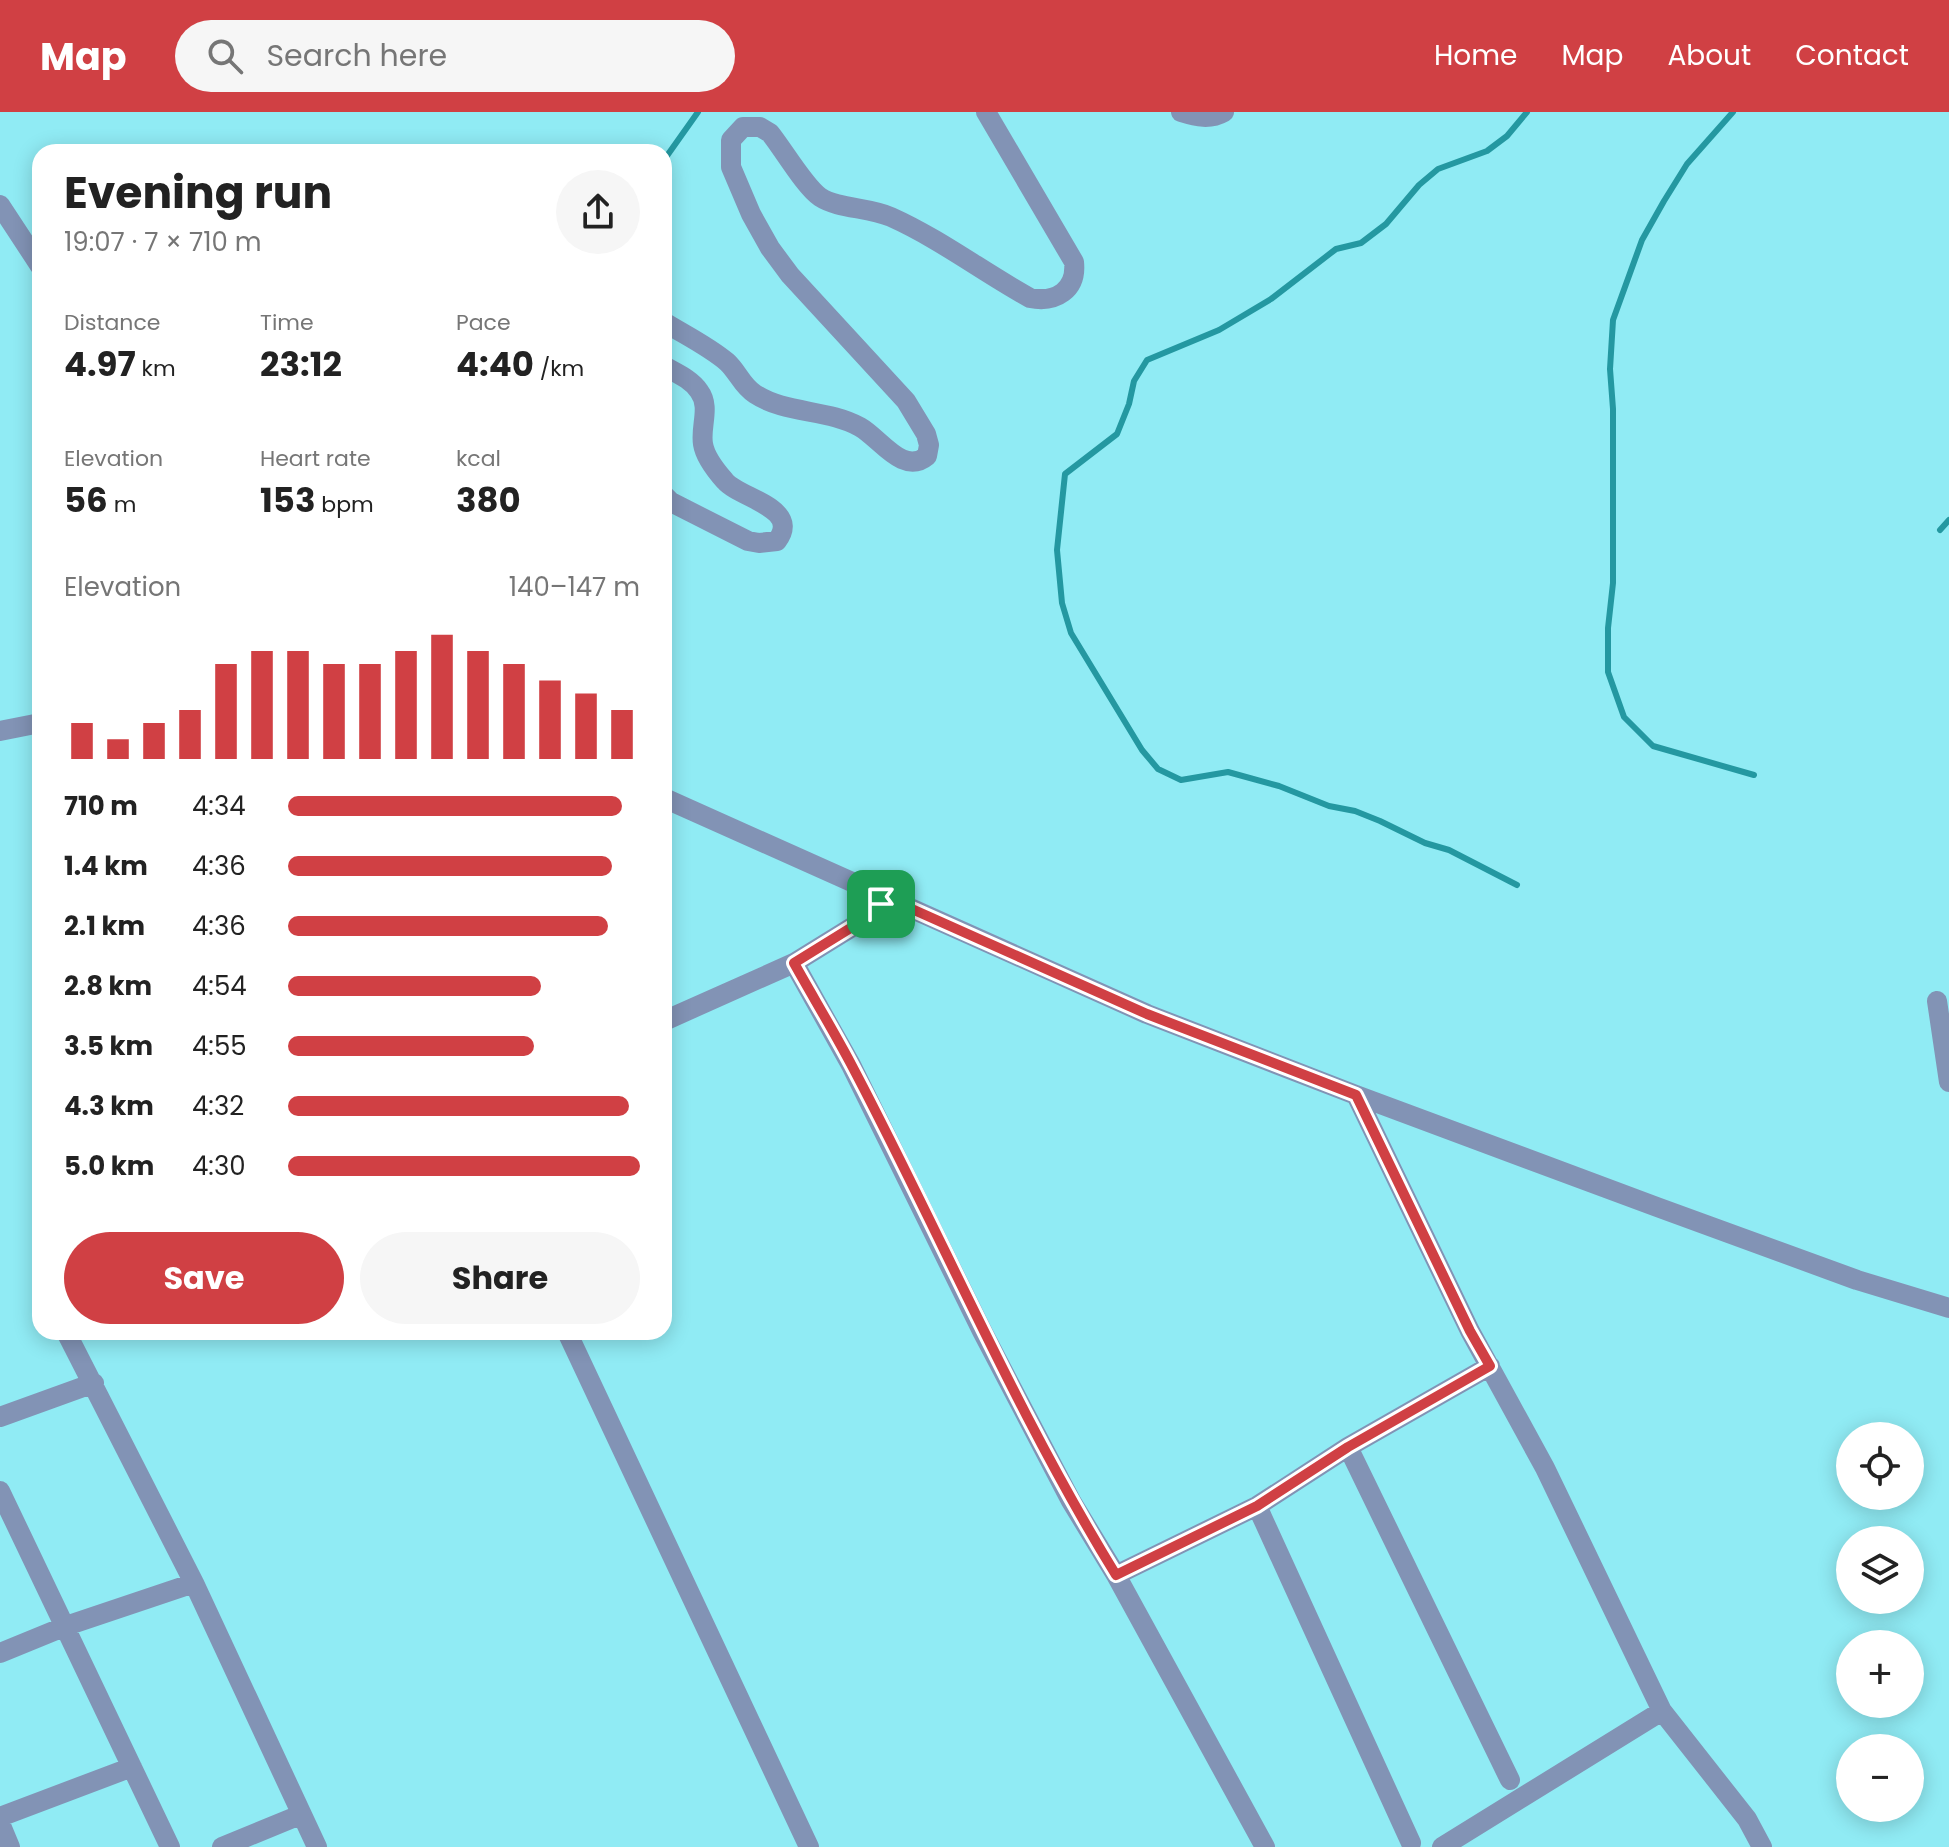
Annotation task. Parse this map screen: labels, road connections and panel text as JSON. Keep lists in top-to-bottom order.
{
  "page": {
    "header": "Map",
    "search": "Search here",
    "nav": [
      "Home",
      "Map",
      "About",
      "Contact"
    ],
    "heading": ["Evening run", "19:07 · 7 × 710 m"],
    "stats": [
      ["Distance", "4.97 km"],
      ["Time", "23:12"],
      ["Pace", "4:40 /km"],
      ["Elevation", "56 m"],
      ["Heart rate", "153 bpm"],
      ["kcal", "380"]
    ],
    "chart": ["Elevation", "140–147 m"],
    "list": [
      {
        "name": "710 m",
        "note": "4:34"
      },
      {
        "name": "1.4 km",
        "note": "4:36"
      },
      {
        "name": "2.1 km",
        "note": "4:36"
      },
      {
        "name": "2.8 km",
        "note": "4:54"
      },
      {
        "name": "3.5 km",
        "note": "4:55"
      },
      {
        "name": "4.3 km",
        "note": "4:32"
      },
      {
        "name": "5.0 km",
        "note": "4:30"
      }
    ],
    "buttons": ["Save", "Share"],
    "map_buttons": ["+", "−"]
  }
}
